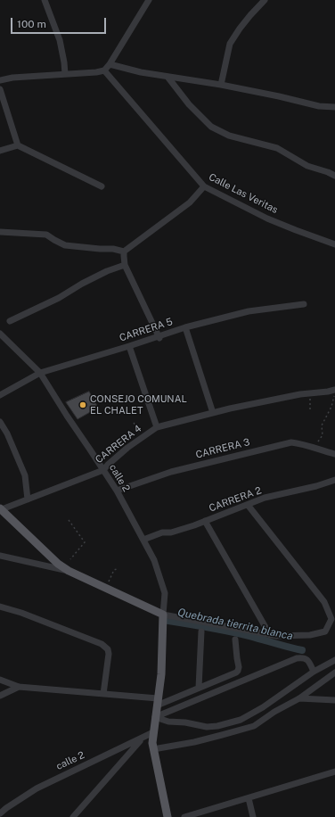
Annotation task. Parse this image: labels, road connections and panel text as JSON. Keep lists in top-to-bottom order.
{
  "streets": {
    "street": [
      "Calle Las Veritas",
      "CARRERA 5",
      "CARRERA 4",
      "CARRERA 3",
      "calle 2",
      "CARRERA 2"
    ]
  },
  "crossings": [
    ["CARRERA 5", "calle 2"],
    ["CARRERA 4", "calle 2"],
    ["CARRERA 3", "calle 2"],
    ["calle 2", "CARRERA 2"]
  ],
  "water": ["Quebrada tierrita blanca"],
  "places": ["CONSEJO COMUNAL EL CHALET"],
  "scale_bar": "100 m"
}
